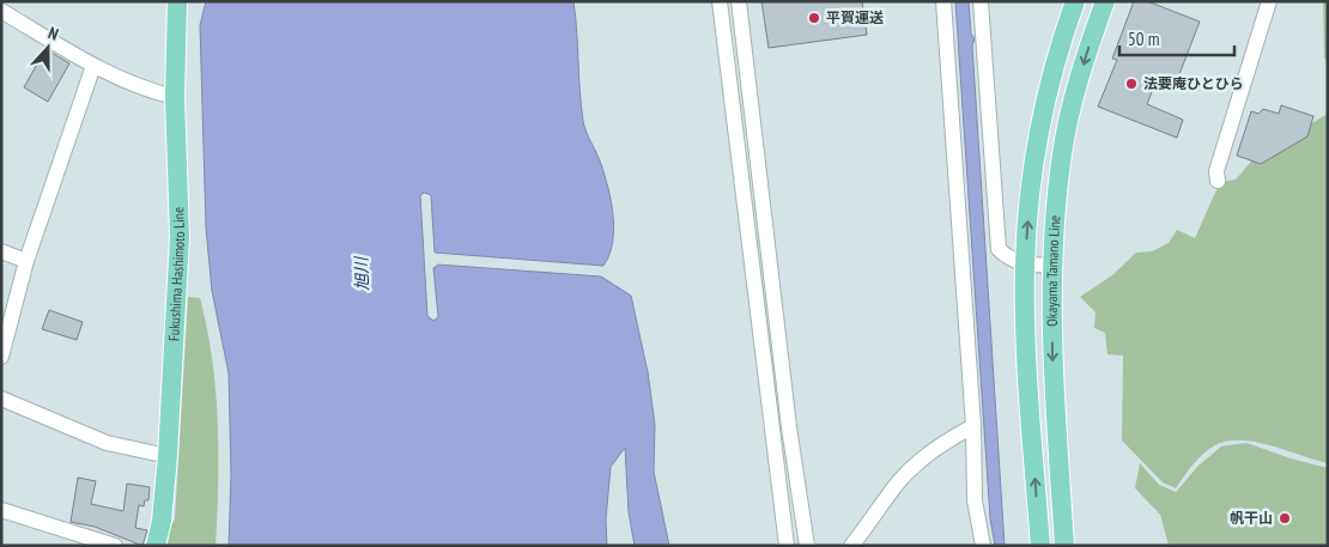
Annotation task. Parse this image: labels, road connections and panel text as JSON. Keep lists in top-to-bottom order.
{
  "streets": {
    "main road": ["Okayama Tamano Line", "Fukushima Hashimoto Line"]
  },
  "water": ["旭川"],
  "places": ["平賀運送", "法要庵ひとひら", "帆干山"],
  "scale_bar": "50 m",
  "north": "top"
}
